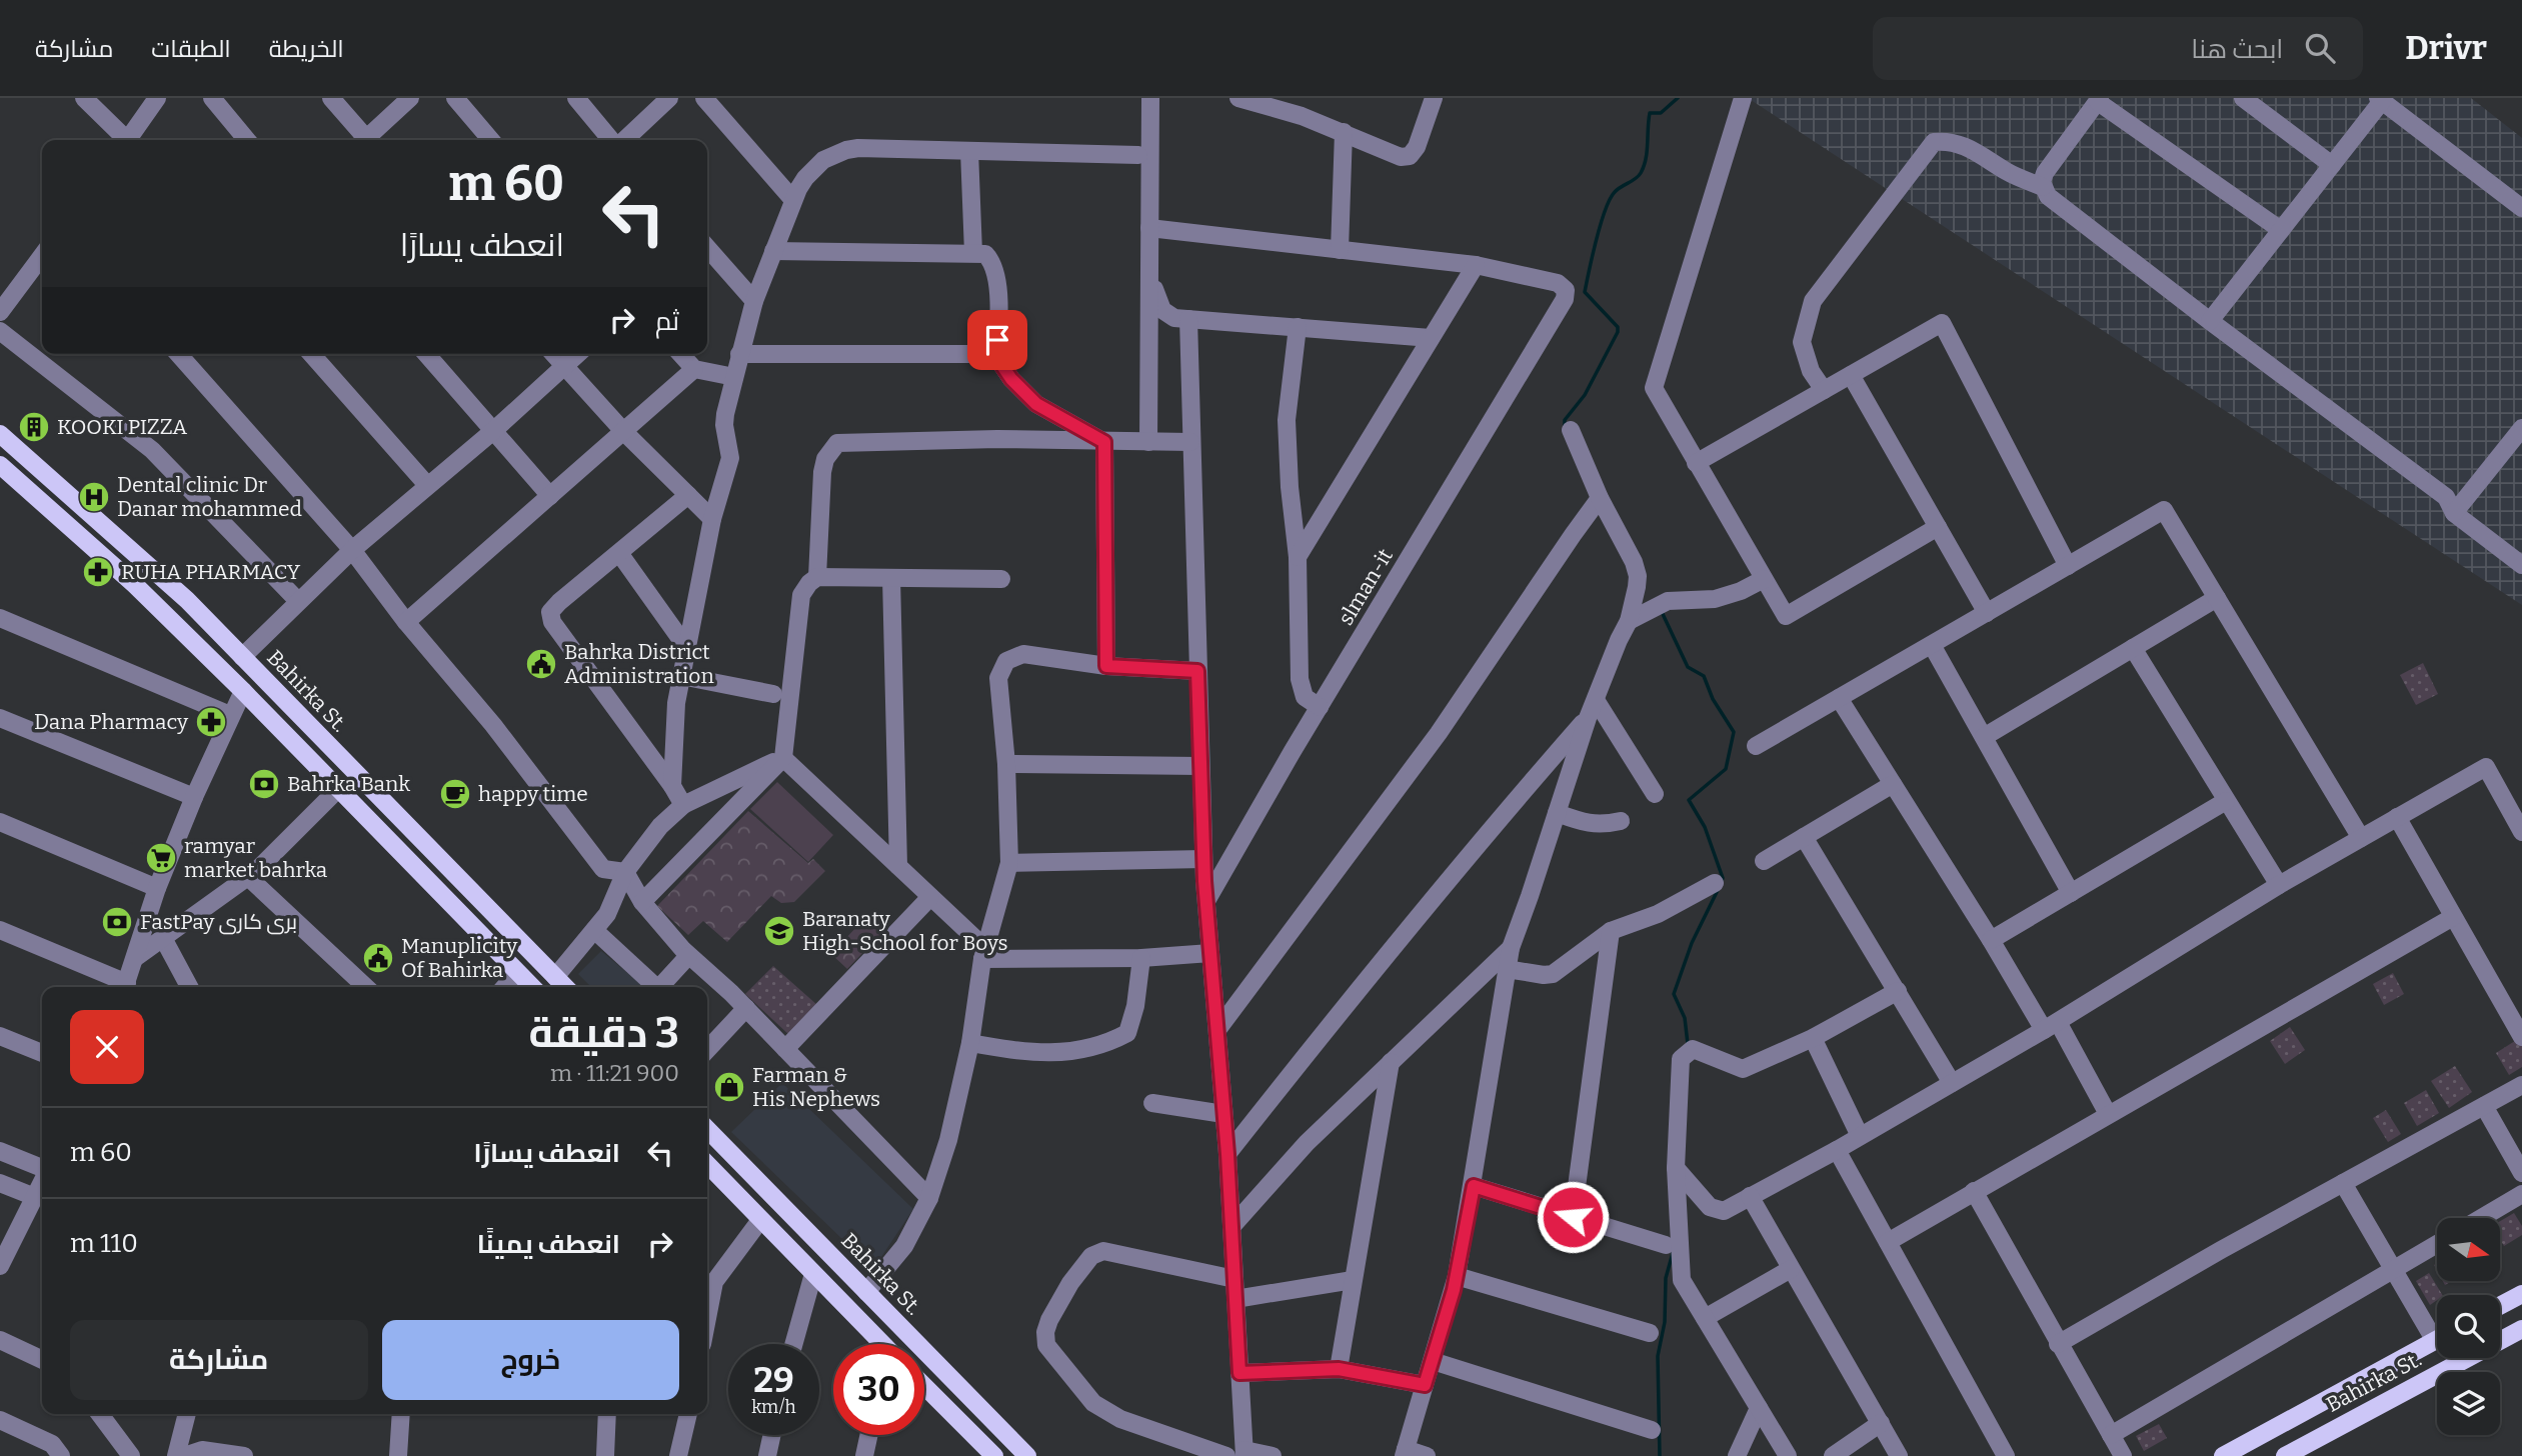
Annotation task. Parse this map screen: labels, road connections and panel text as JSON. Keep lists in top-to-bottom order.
{
  "streets": {
    "main road": ["Bahirka St."],
    "street": ["slman-it"]
  },
  "places": {
    "building": ["KOOKI PIZZA"],
    "hospital": ["Dental clinic Dr Danar mohammed"],
    "pharmacy": ["RUHA PHARMACY", "Dana Pharmacy"],
    "public building": ["Bahrka District Administration", "Manuplicity Of Bahirka"],
    "bank": ["Bahrka Bank", "FastPay بری كاری"],
    "cafe": ["happy time"],
    "supermarket": ["ramyar market bahrka"],
    "school or university": ["Baranaty High-School for Boys"],
    "shop": ["Farman & His Nephews"]
  },
  "north": "right",
  "page": {
    "header": "Drivr",
    "search": "ابحث هنا",
    "nav": ["الخريطة", "الطبقات", "مشاركة"],
    "turn": ["60 m", "انعطف يسارًا"],
    "then": "ثم",
    "heading": ["3 دقيقة", "900 m · 11:21"],
    "list": [
      {
        "name": "انعطف يسارًا",
        "value": "60 m"
      },
      {
        "name": "انعطف يمينًا",
        "value": "110 m"
      }
    ],
    "buttons": ["خروج", "مشاركة"],
    "speed": "29 km/h",
    "limit": "30"
  }
}
